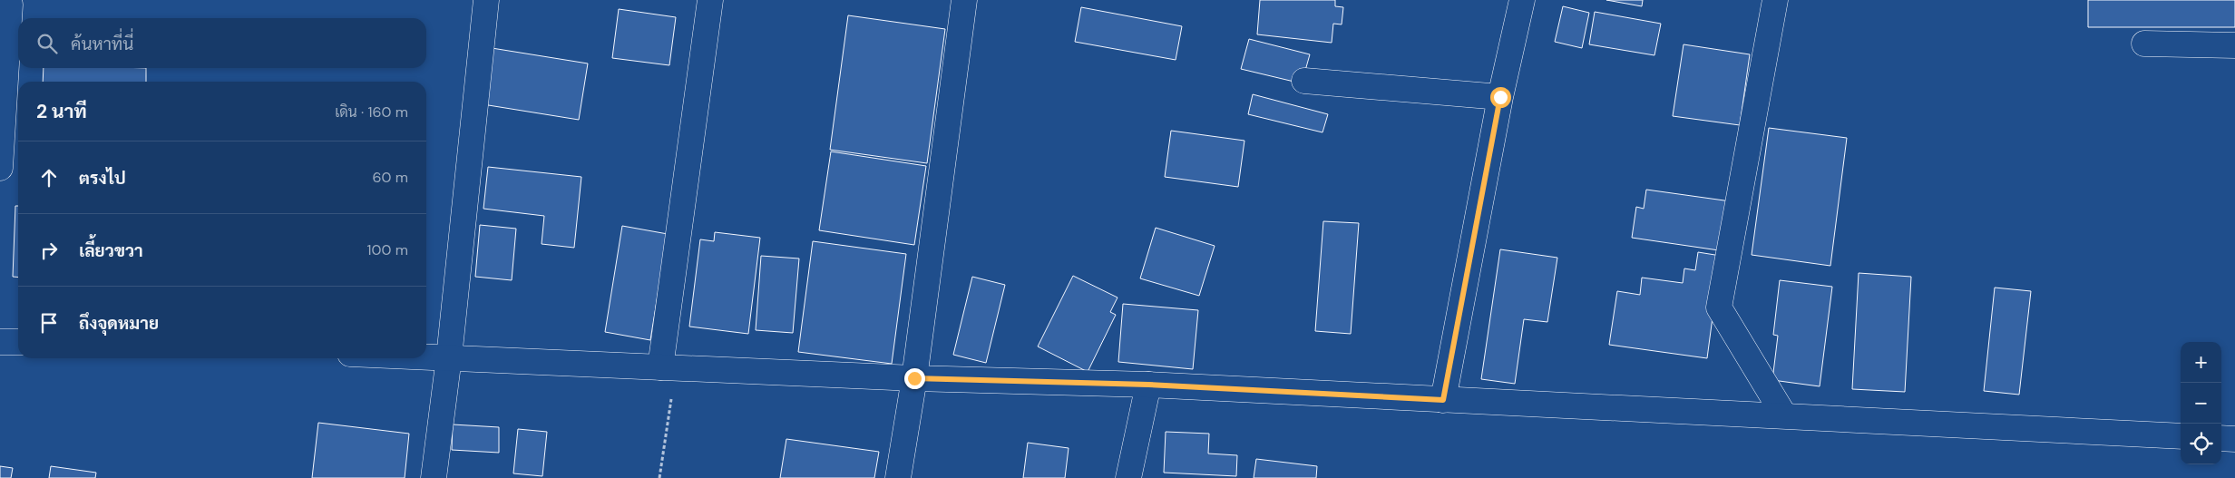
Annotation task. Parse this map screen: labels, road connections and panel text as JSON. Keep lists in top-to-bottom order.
{
  "page": {
    "search": "ค้นหาที่นี่",
    "heading": ["2 นาที", "เดิน · 160 m"],
    "list": [
      ["ตรงไป", "60 m"],
      ["เลี้ยวขวา", "100 m"],
      "ถึงจุดหมาย"
    ],
    "map_buttons": ["+", "−"]
  }
}
